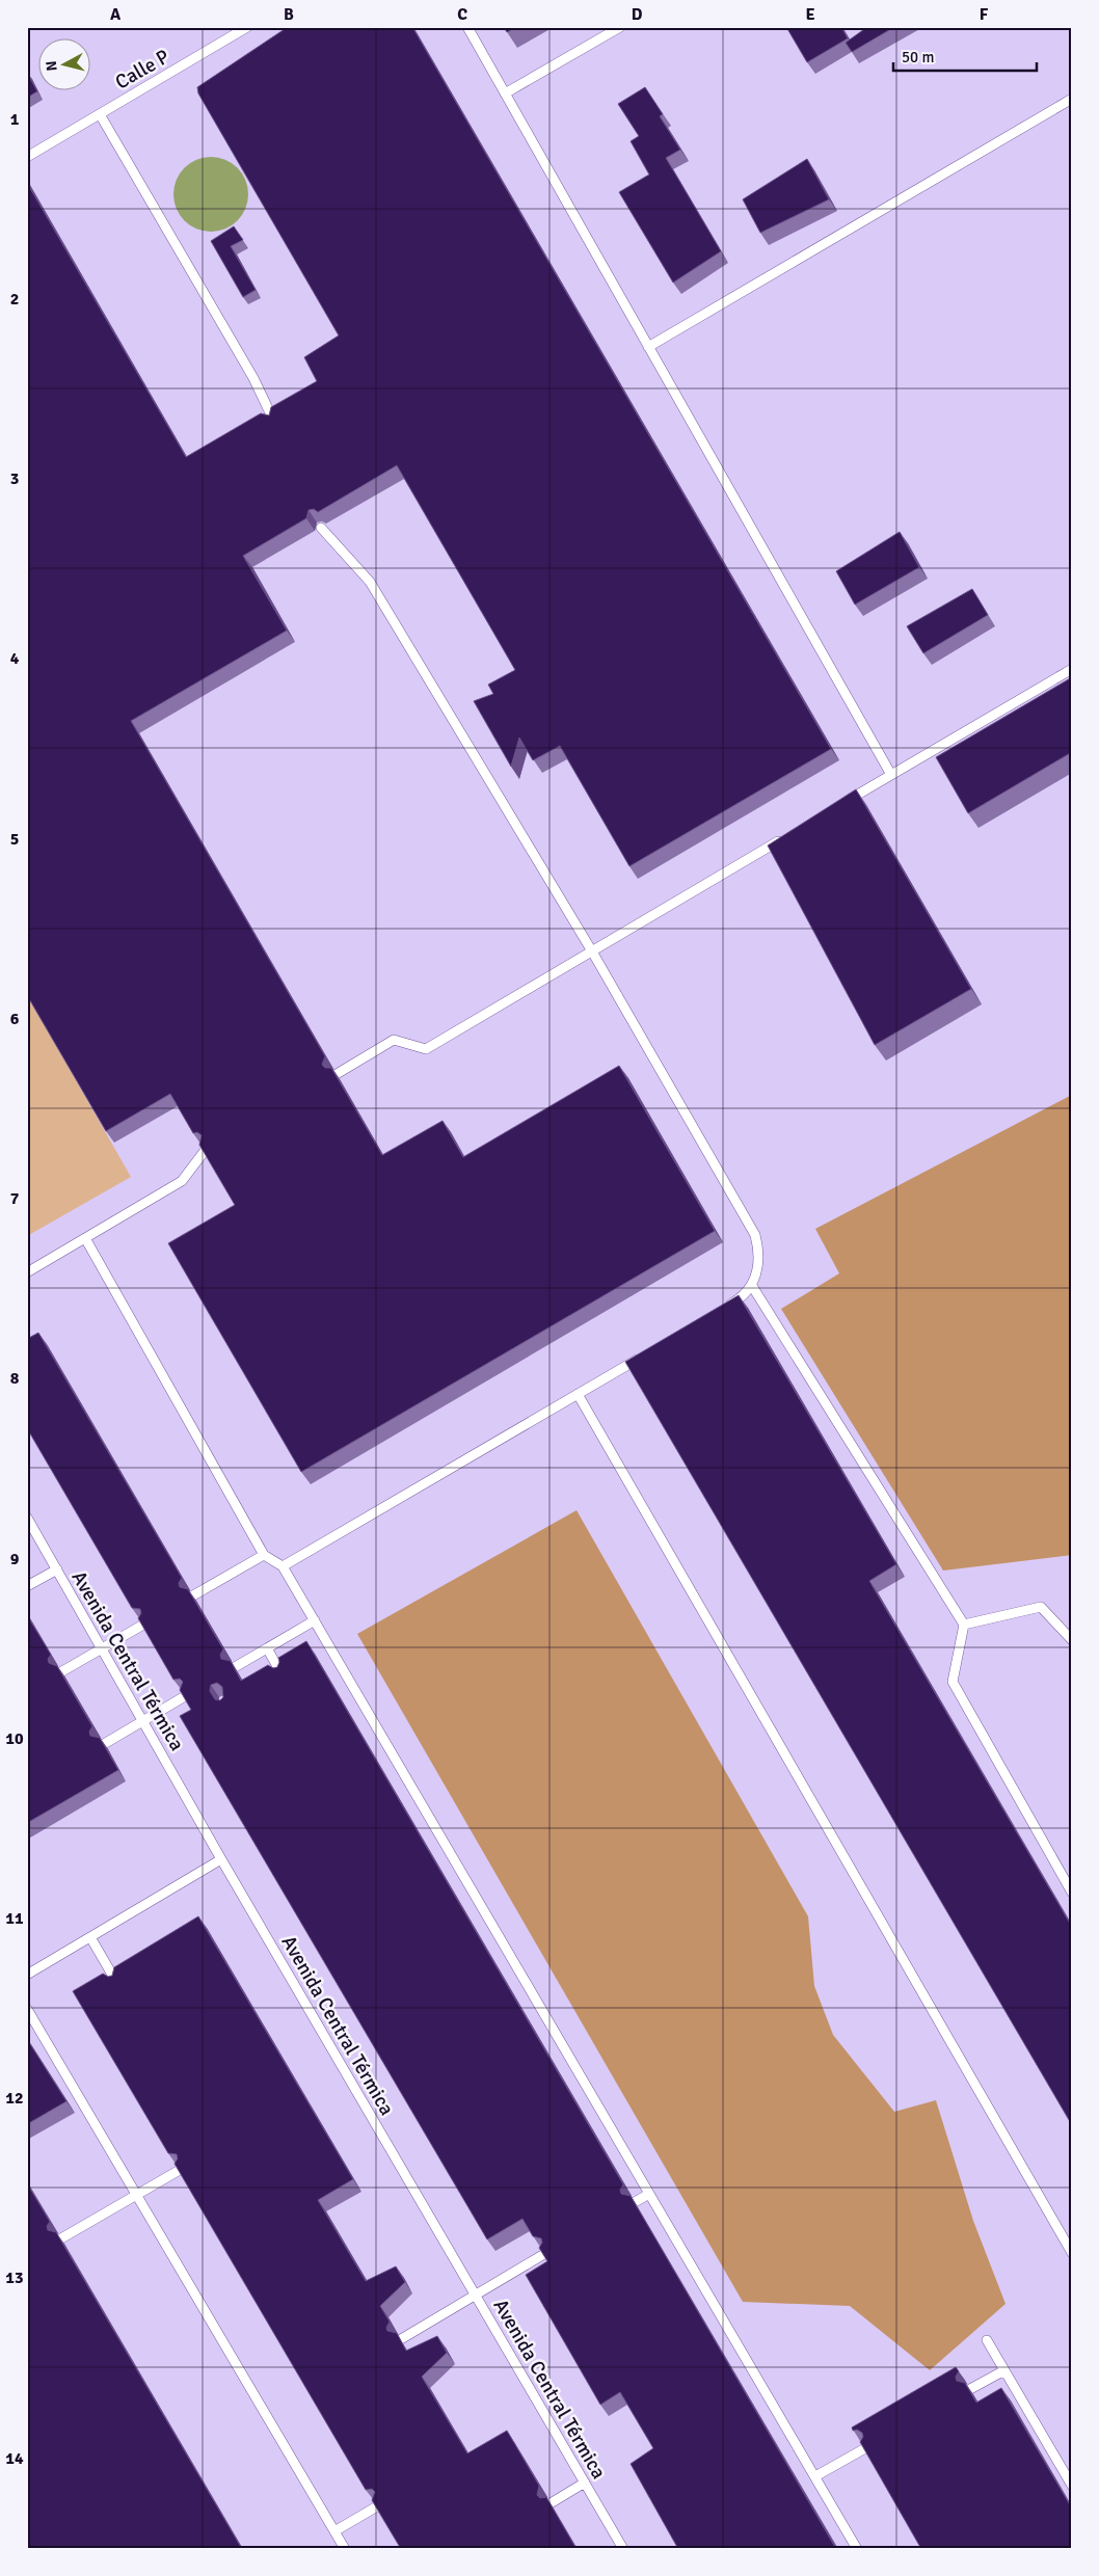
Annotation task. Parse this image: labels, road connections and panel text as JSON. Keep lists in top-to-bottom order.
{
  "streets": {
    "lane": ["Calle P", "Avenida Central Térmica"]
  },
  "scale_bar": "50 m",
  "north": "left",
  "grid": {
    "columns": [
      "A",
      "B",
      "C",
      "D",
      "E",
      "F"
    ],
    "rows": [
      "1",
      "2",
      "3",
      "4",
      "5",
      "6",
      "7",
      "8",
      "9",
      "10",
      "11",
      "12",
      "13",
      "14"
    ]
  }
}
